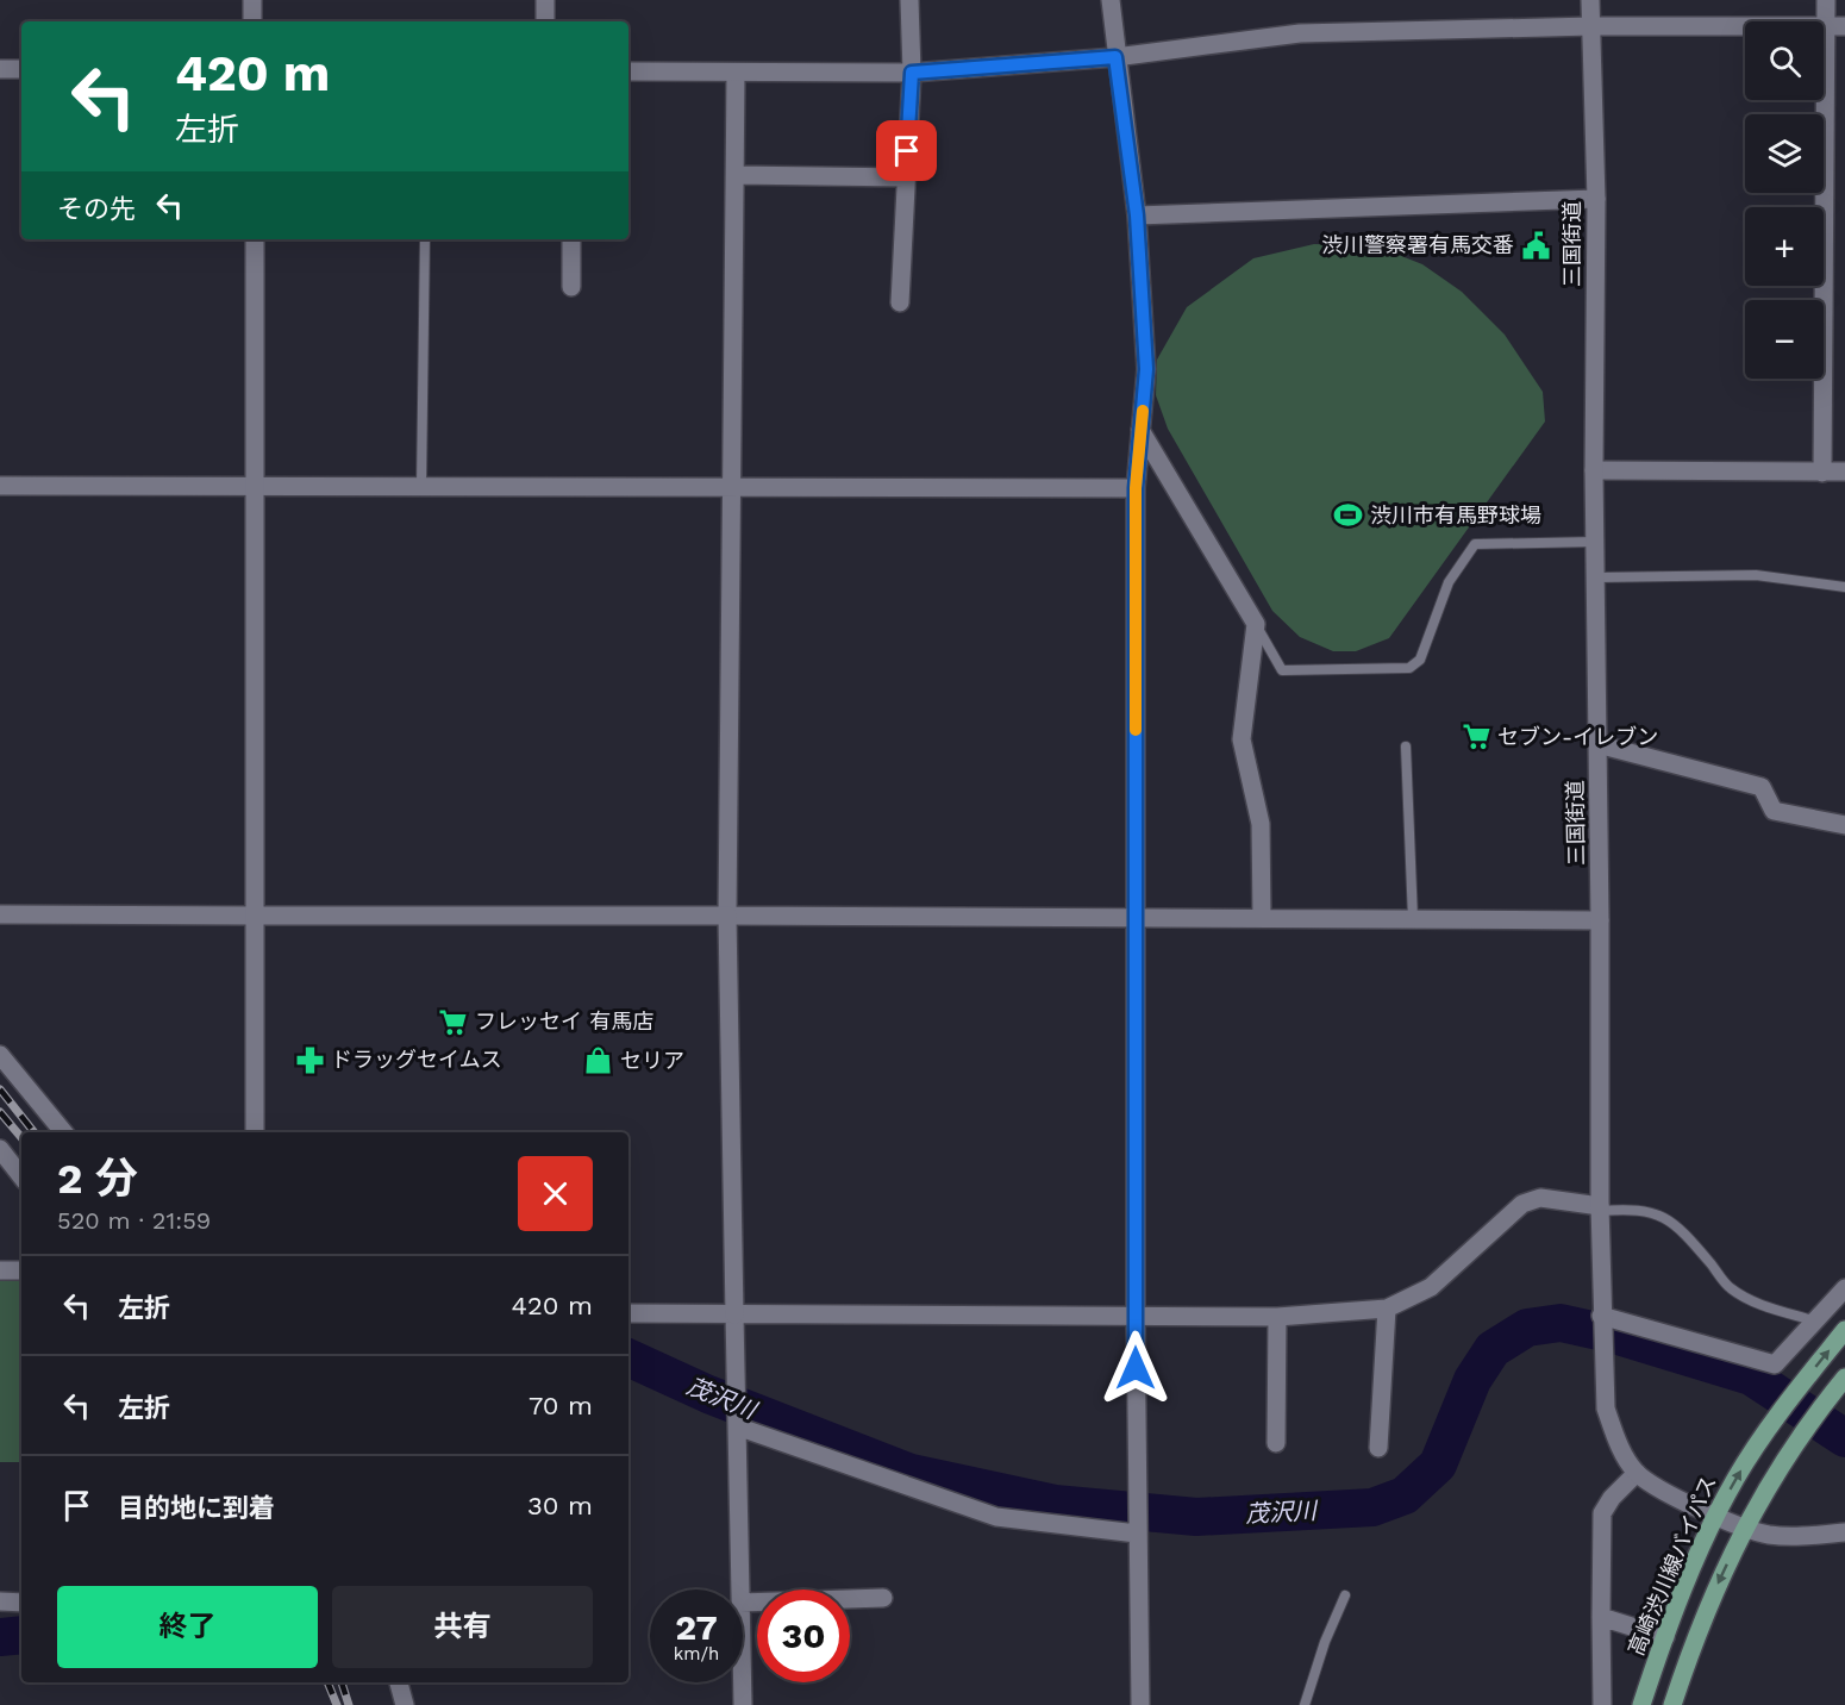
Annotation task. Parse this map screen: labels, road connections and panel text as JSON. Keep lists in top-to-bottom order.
{
  "streets": {
    "main road": ["高崎渋川線バイパス"],
    "street": ["三国街道"]
  },
  "crossings": [
    ["三国街道", "高崎渋川線バイパス"]
  ],
  "water": ["茂沢川"],
  "places": {
    "public building": ["渋川警察署有馬交番"],
    "sports": ["渋川市有馬野球場"],
    "supermarket": ["セブン-イレブン", "フレッセイ 有馬店"],
    "pharmacy": ["ドラッグセイムス"],
    "shop": ["セリア"]
  },
  "page": {
    "map_buttons": ["+", "−"],
    "turn": ["420 m", "左折"],
    "then": "その先",
    "heading": ["2 分", "520 m · 21:59"],
    "list": [
      {
        "name": "左折",
        "value": "420 m"
      },
      {
        "name": "左折",
        "value": "70 m"
      },
      {
        "name": "目的地に到着",
        "value": "30 m"
      }
    ],
    "buttons": ["終了", "共有"],
    "speed": "27 km/h",
    "limit": "30"
  }
}
